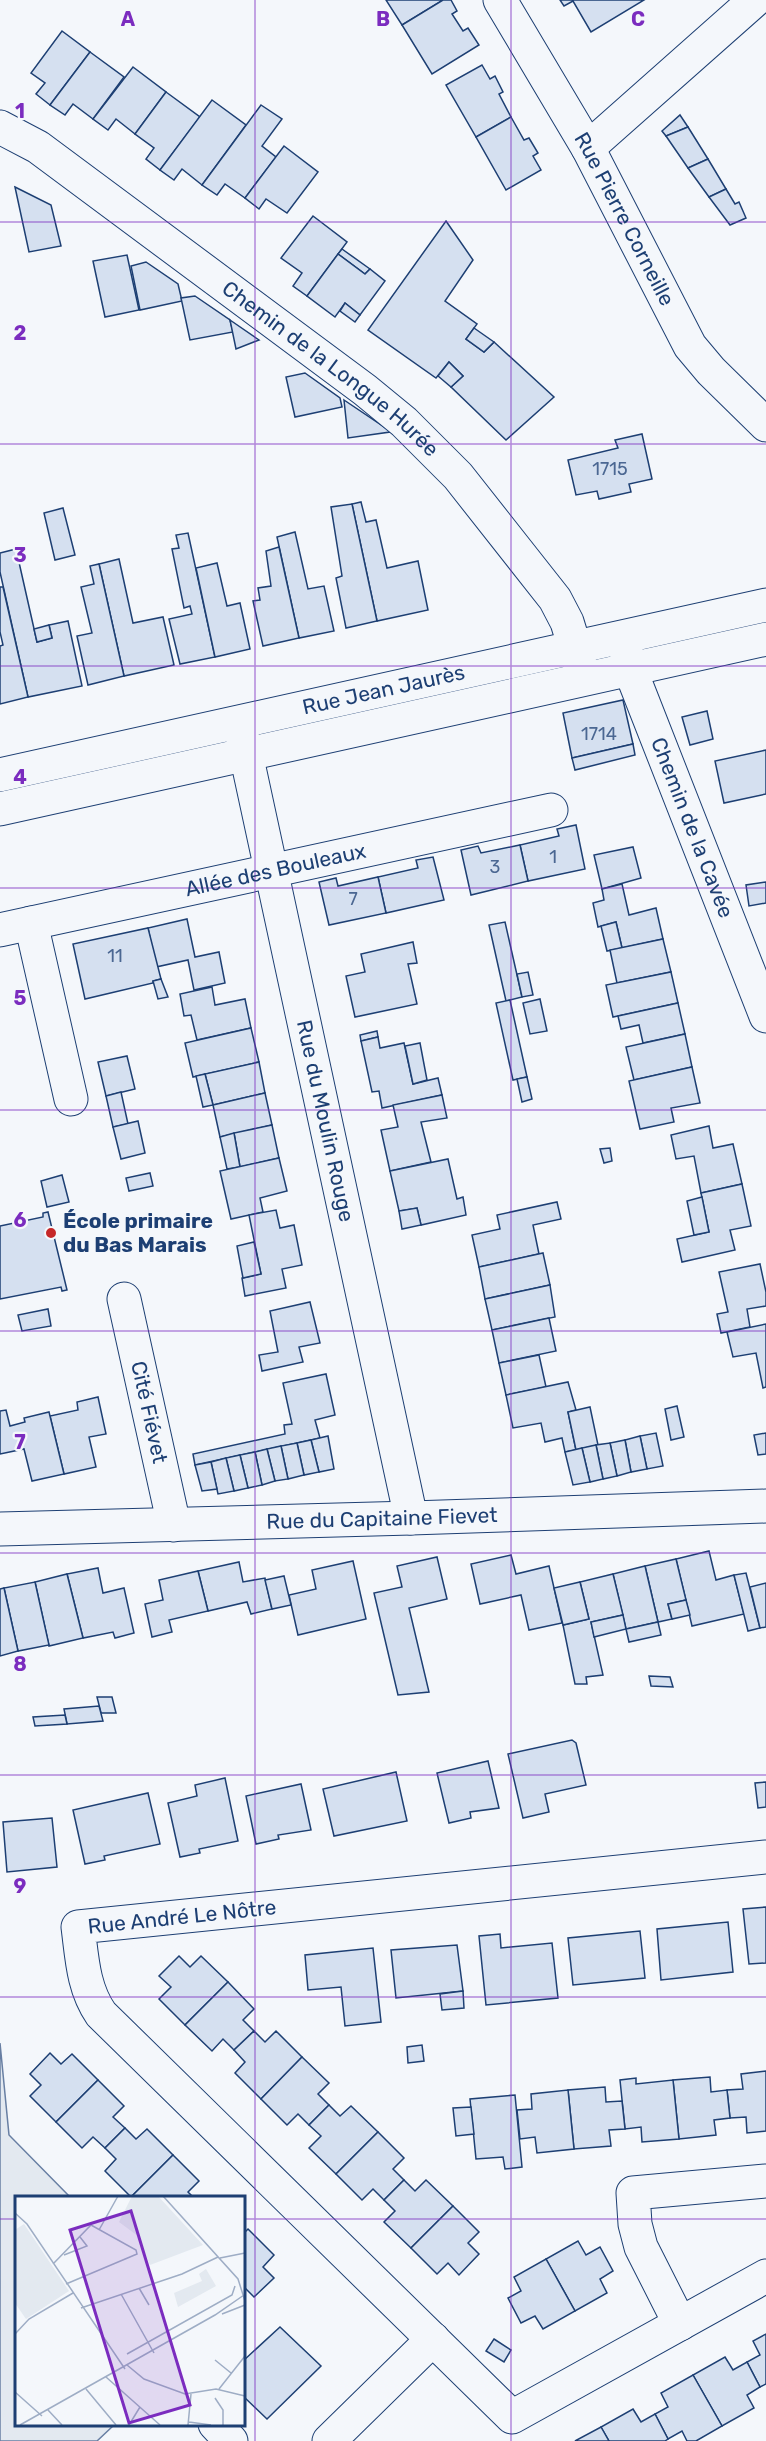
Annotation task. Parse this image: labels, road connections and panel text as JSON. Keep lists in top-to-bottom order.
{
  "streets": {
    "street": [
      "Rue Pierre Corneille",
      "Chemin de la Longue Hurée",
      "Rue Jean Jaurès",
      "Chemin de la Cavée",
      "Allée des Bouleaux",
      "Rue du Moulin Rouge",
      "Cité Fiévet",
      "Rue du Capitaine Fievet",
      "Rue André Le Nôtre"
    ]
  },
  "crossings": [
    ["Chemin de la Longue Hurée", "Rue Jean Jaurès"],
    ["Rue Jean Jaurès", "Chemin de la Cavée"],
    ["Rue Jean Jaurès", "Rue du Moulin Rouge"],
    ["Allée des Bouleaux", "Rue du Moulin Rouge"],
    ["Rue du Moulin Rouge", "Rue du Capitaine Fievet"],
    ["Cité Fiévet", "Rue du Capitaine Fievet"]
  ],
  "places": ["École primaire du Bas Marais"],
  "house_numbers": [
    "1715",
    "1714",
    "1",
    "3",
    "7",
    "11"
  ],
  "grid": {
    "columns": ["A", "B", "C"],
    "rows": [
      "1",
      "2",
      "3",
      "4",
      "5",
      "6",
      "7",
      "8",
      "9"
    ]
  }
}
